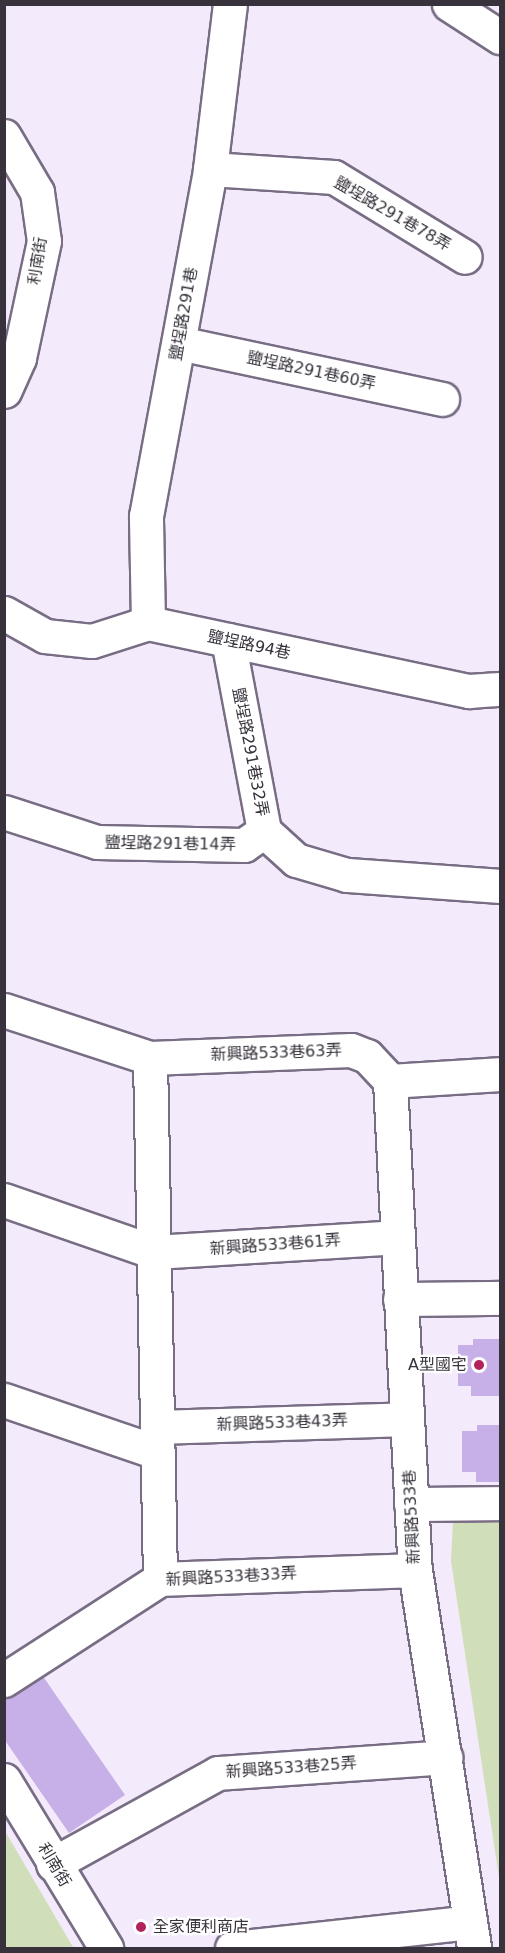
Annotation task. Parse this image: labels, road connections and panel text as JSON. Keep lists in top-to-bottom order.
{
  "streets": {
    "street": [
      "鹽埕路291巷78弄",
      "利南街",
      "鹽埕路291巷",
      "鹽埕路291巷60弄",
      "鹽埕路94巷",
      "鹽埕路291巷32弄",
      "鹽埕路291巷14弄",
      "新興路533巷63弄",
      "新興路533巷61弄",
      "新興路533巷43弄",
      "新興路533巷",
      "新興路533巷33弄",
      "新興路533巷25弄"
    ]
  },
  "crossings": [
    ["鹽埕路291巷78弄", "鹽埕路291巷"],
    ["利南街", "新興路533巷25弄"],
    ["鹽埕路291巷", "鹽埕路291巷60弄"],
    ["鹽埕路291巷", "鹽埕路94巷"],
    ["鹽埕路94巷", "鹽埕路291巷32弄"],
    ["鹽埕路291巷32弄", "鹽埕路291巷14弄"],
    ["新興路533巷63弄", "新興路533巷"],
    ["新興路533巷61弄", "新興路533巷"],
    ["新興路533巷43弄", "新興路533巷"],
    ["新興路533巷", "新興路533巷33弄"],
    ["新興路533巷", "新興路533巷25弄"]
  ],
  "places": ["A型國宅", "全家便利商店"]
}
